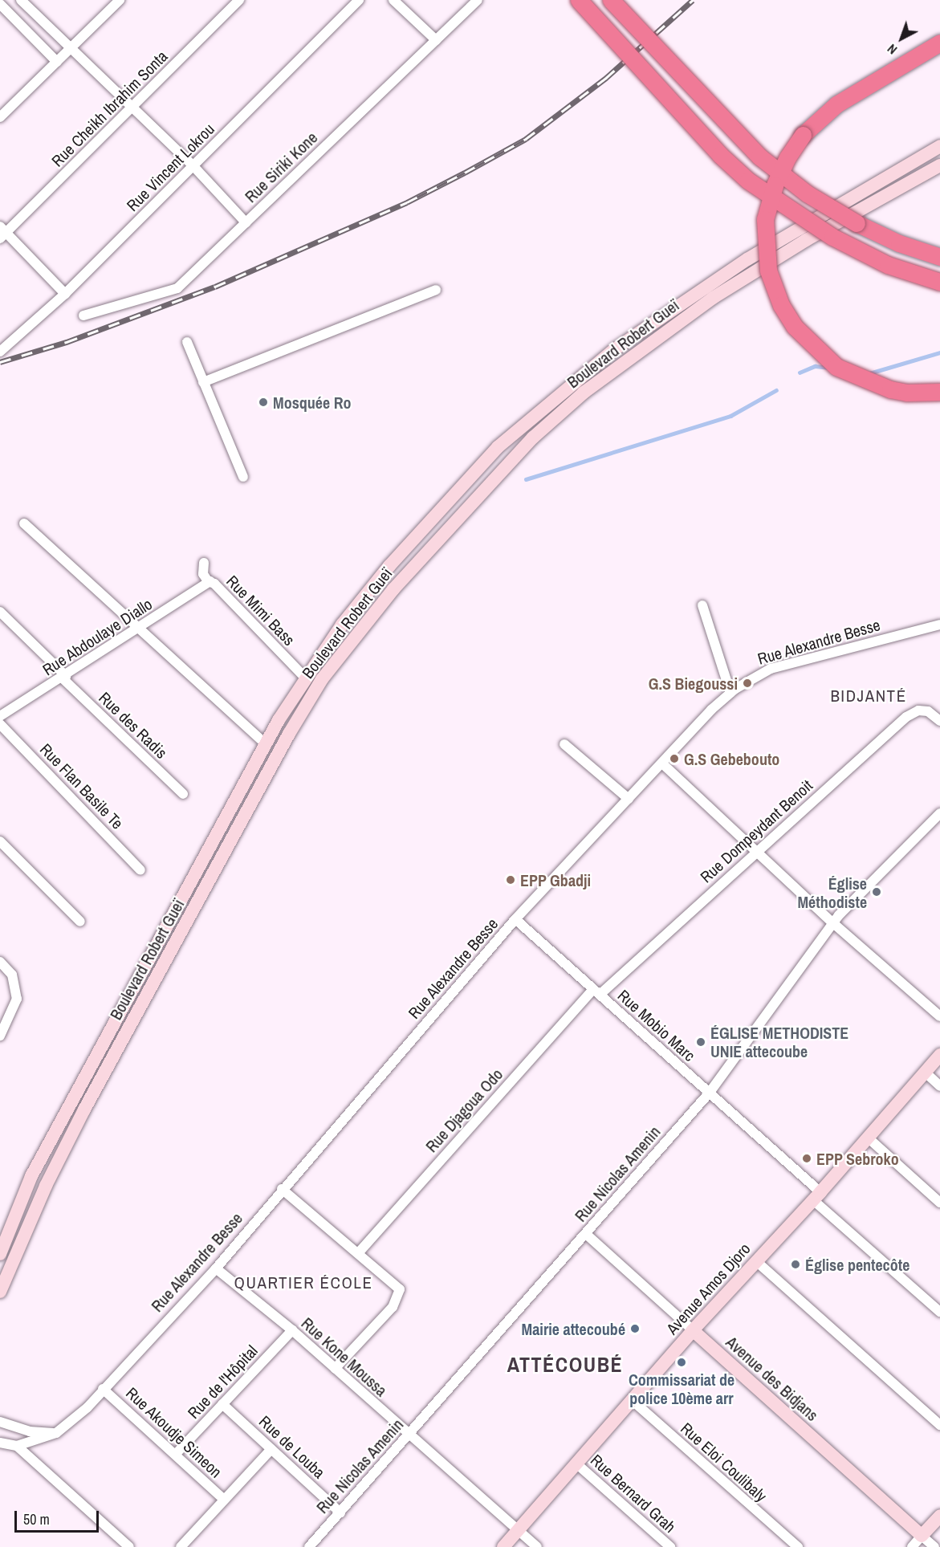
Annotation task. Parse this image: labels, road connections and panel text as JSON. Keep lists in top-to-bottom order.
{
  "streets": {
    "main road": ["Boulevard Robert Gueï", "Avenue Amos Djoro", "Avenue des Bidjans"],
    "street": [
      "Rue Cheikh Ibrahim Sonta",
      "Rue Vincent Lokrou",
      "Rue Siriki Kone",
      "Rue Mimi Bass",
      "Rue Abdoulaye Diallo",
      "Rue Alexandre Besse",
      "Rue des Radis",
      "Rue Flan Basile Te",
      "Rue Dompeydant Benoit",
      "Rue Mobio Marc",
      "Rue Djagoua Odo",
      "Rue Nicolas Amenin",
      "Rue Kone Moussa",
      "Rue de l'Hôpital",
      "Rue Akoudje Simeon",
      "Rue de Louba",
      "Rue Eloi Coulibaly",
      "Rue Bernard Grah"
    ]
  },
  "crossings": [
    ["Boulevard Robert Gueï", "Rue Mimi Bass"],
    ["Rue Mimi Bass", "Rue Abdoulaye Diallo"],
    ["Rue Abdoulaye Diallo", "Rue des Radis"],
    ["Rue Alexandre Besse", "Rue Mobio Marc"],
    ["Rue Alexandre Besse", "Rue Kone Moussa"],
    ["Rue Alexandre Besse", "Rue Akoudje Simeon"],
    ["Rue Dompeydant Benoit", "Rue Mobio Marc"],
    ["Rue Dompeydant Benoit", "Rue Djagoua Odo"],
    ["Rue Mobio Marc", "Rue Djagoua Odo"],
    ["Rue Mobio Marc", "Rue Nicolas Amenin"],
    ["Rue Mobio Marc", "Avenue Amos Djoro"],
    ["Rue Nicolas Amenin", "Rue Kone Moussa"],
    ["Rue Nicolas Amenin", "Avenue des Bidjans"],
    ["Rue Nicolas Amenin", "Rue de Louba"],
    ["Avenue Amos Djoro", "Rue Kone Moussa"],
    ["Avenue Amos Djoro", "Avenue des Bidjans"],
    ["Avenue Amos Djoro", "Rue Eloi Coulibaly"],
    ["Avenue Amos Djoro", "Rue Bernard Grah"],
    ["Rue Kone Moussa", "Rue de l'Hôpital"],
    ["Rue de l'Hôpital", "Rue Akoudje Simeon"],
    ["Rue de l'Hôpital", "Rue de Louba"]
  ],
  "districts": ["BIDJANTÉ", "QUARTIER ÉCOLE", "ATTÉCOUBÉ"],
  "places": [
    "Mosquée Ro",
    "G.S Biegoussi",
    "G.S Gebebouto",
    "EPP Gbadji",
    "Église Méthodiste",
    "ÉGLISE METHODISTE UNIE attecoube",
    "EPP Sebroko",
    "Église pentecôte",
    "Mairie attecoubé",
    "Commissariat de police 10ème arr"
  ],
  "scale_bar": "50 m",
  "north": "bottom left"
}
